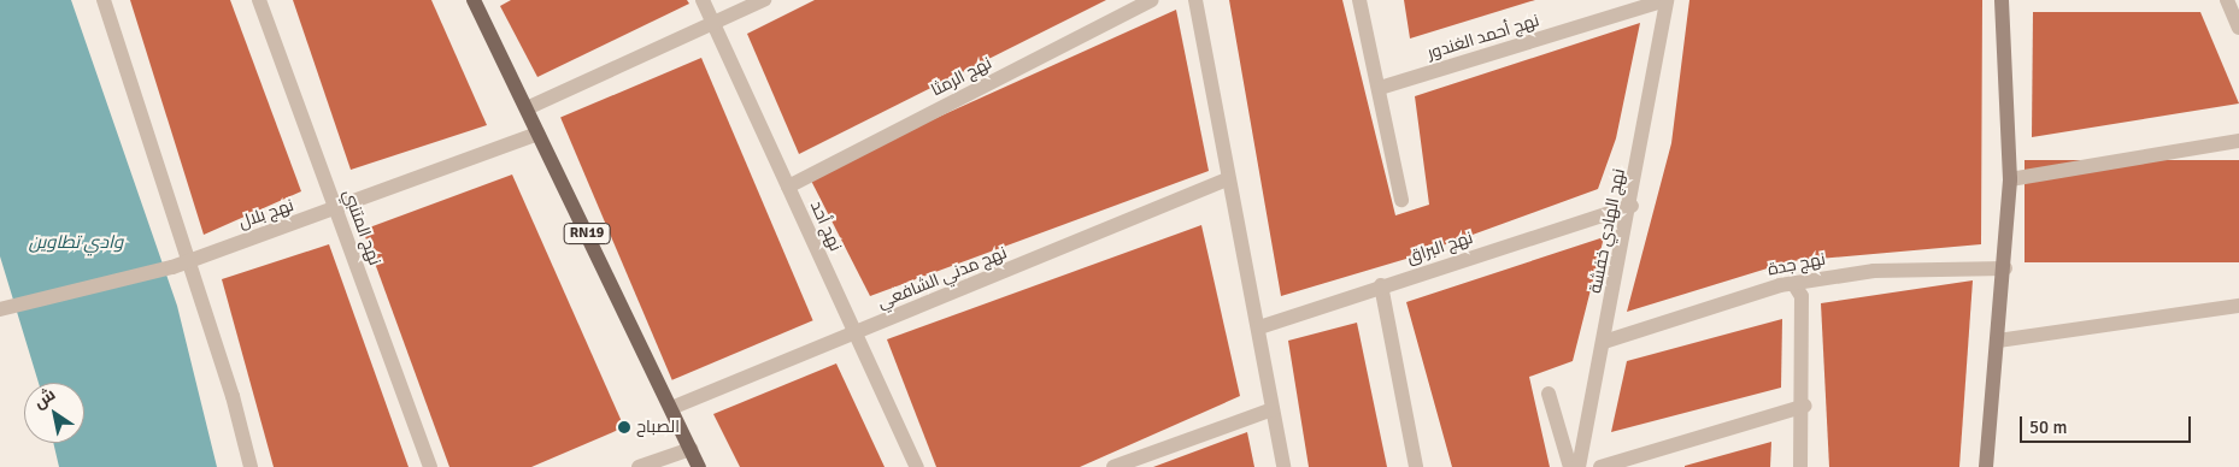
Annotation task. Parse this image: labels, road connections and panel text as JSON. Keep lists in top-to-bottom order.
{
  "streets": {
    "main road": ["RN19"],
    "street": [
      "نهج أحمد الغندور",
      "نهج الرمثا",
      "نهج بلال",
      "نهج أحد",
      "نهج المتنبي",
      "نهج الهادي خفشة",
      "نهج البراق",
      "نهج جدة",
      "نهج مدني الشافعي"
    ]
  },
  "crossings": [
    ["نهج أحمد الغندور", "نهج الهادي خفشة"],
    ["نهج الرمثا", "نهج أحد"],
    ["نهج بلال", "نهج المتنبي"],
    ["نهج بلال", "RN19"],
    ["نهج أحد", "نهج مدني الشافعي"],
    ["نهج الهادي خفشة", "نهج البراق"],
    ["نهج الهادي خفشة", "نهج جدة"],
    ["RN19", "نهج مدني الشافعي"]
  ],
  "water": ["وادي تطاوين"],
  "places": ["الصباح"],
  "scale_bar": "50 m",
  "north": "top left"
}
